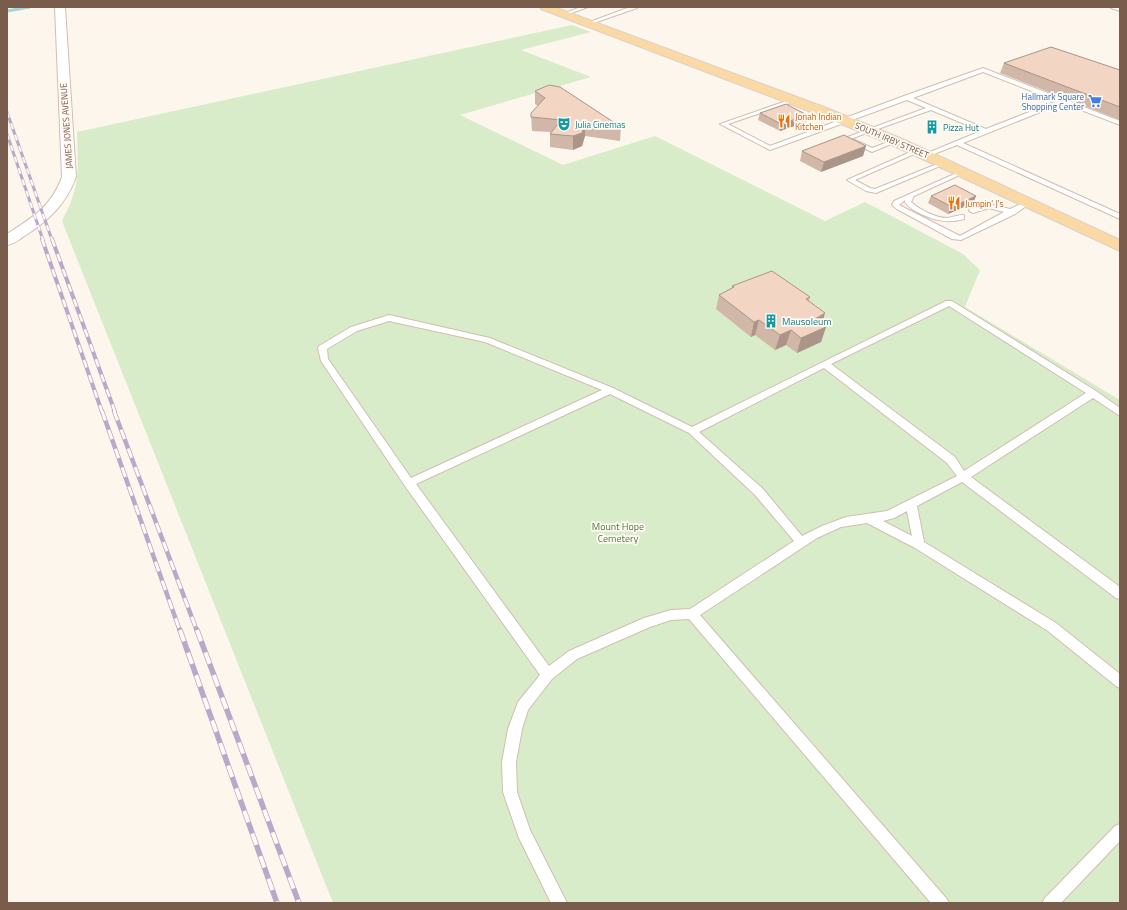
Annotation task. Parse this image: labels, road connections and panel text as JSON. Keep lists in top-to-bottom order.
{
  "streets": {
    "main road": ["SOUTH IRBY STREET"],
    "street": ["JAMES JONES AVENUE"]
  },
  "parks": ["Mount Hope Cemetery"],
  "places": {
    "supermarket": ["Hallmark Square Shopping Center"],
    "restaurant": ["Jonah Indian Kitchen", "Jumpin' J's"],
    "theatre": ["Julia Cinemas"],
    "building": ["Pizza Hut", "Mausoleum"]
  }
}
